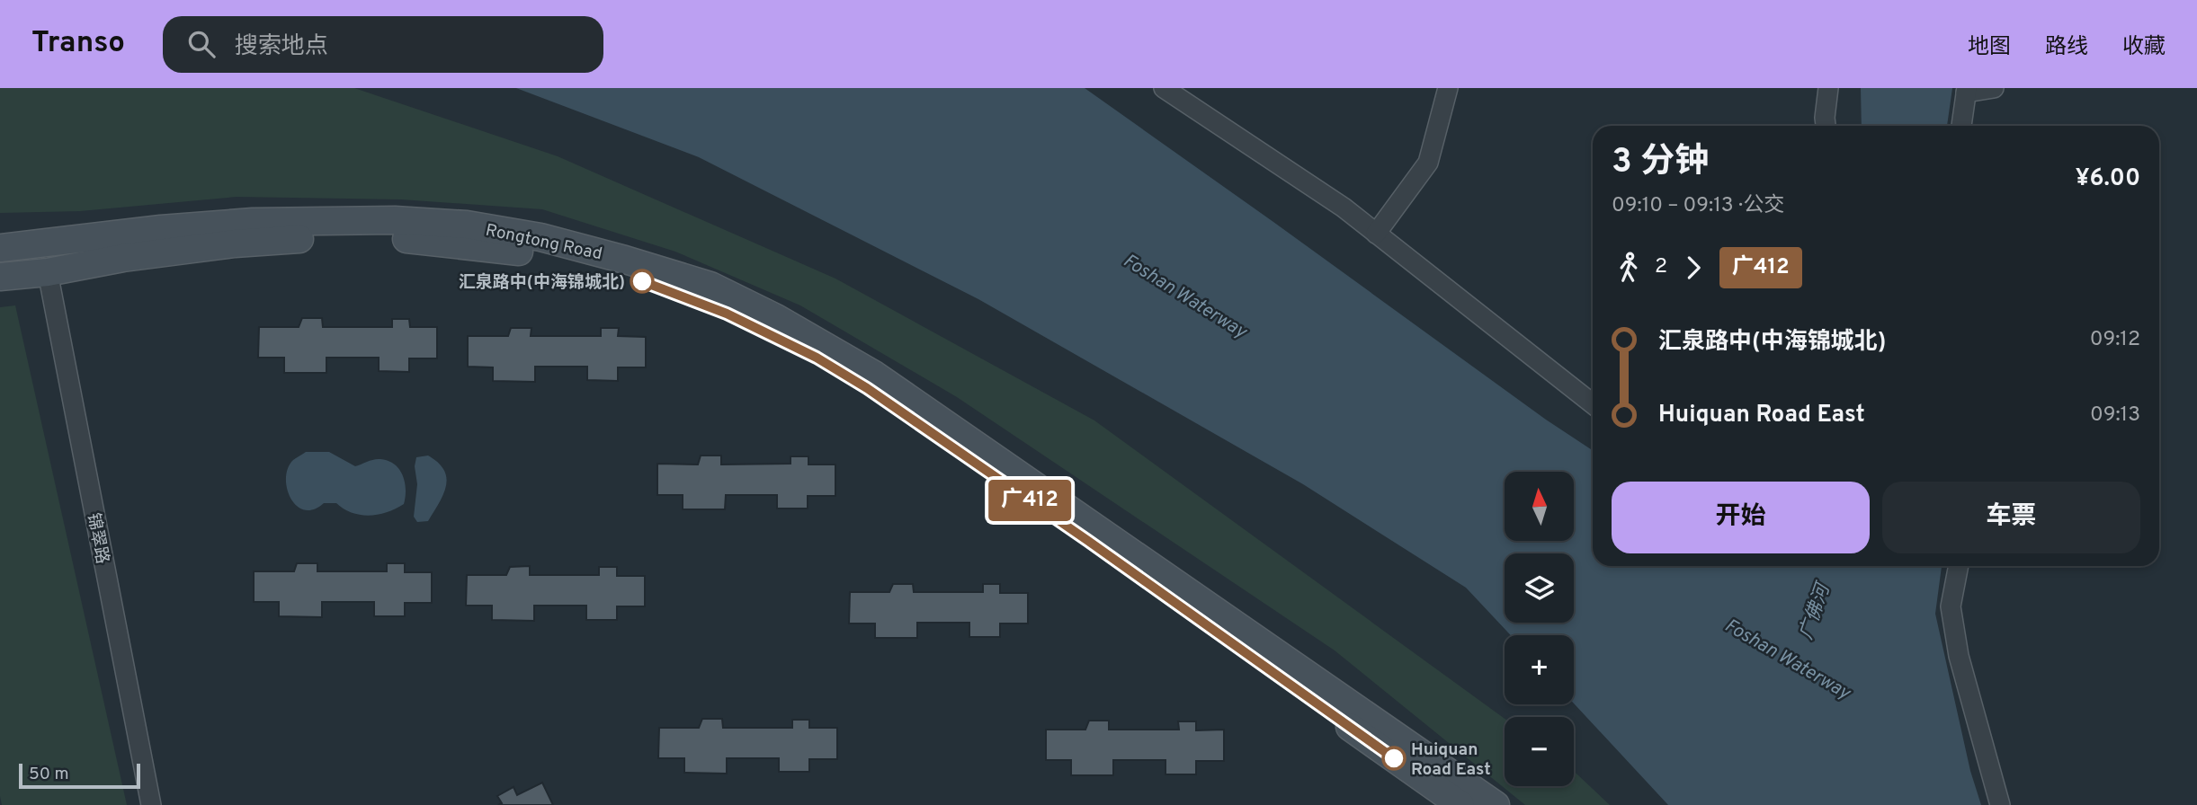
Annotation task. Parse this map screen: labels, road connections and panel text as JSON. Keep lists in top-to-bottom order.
{
  "streets": {
    "main road": ["Rongtong Road"],
    "street": ["锦翠路"]
  },
  "crossings": [
    ["Rongtong Road", "锦翠路"]
  ],
  "water": ["Foshan Waterway", "广佛河"],
  "places": ["汇泉路中(中海锦城北)", "Huiquan Road East"],
  "lines": ["bus line 广412"],
  "scale_bar": "50 m",
  "north": "top",
  "page": {
    "header": "Transo",
    "search": "搜索地点",
    "nav": ["地图", "路线", "收藏"],
    "on_map": "广412",
    "heading": ["3 分钟", "09:10 – 09:13 · 公交", "¥6.00"],
    "legs": ["2", "广412"],
    "list": [
      {
        "name": "汇泉路中(中海锦城北)",
        "value": "09:12"
      },
      {
        "name": "Huiquan Road East",
        "value": "09:13"
      }
    ],
    "buttons": ["开始", "车票"],
    "map_buttons": ["+", "−"],
    "scale": "50 m"
  }
}
